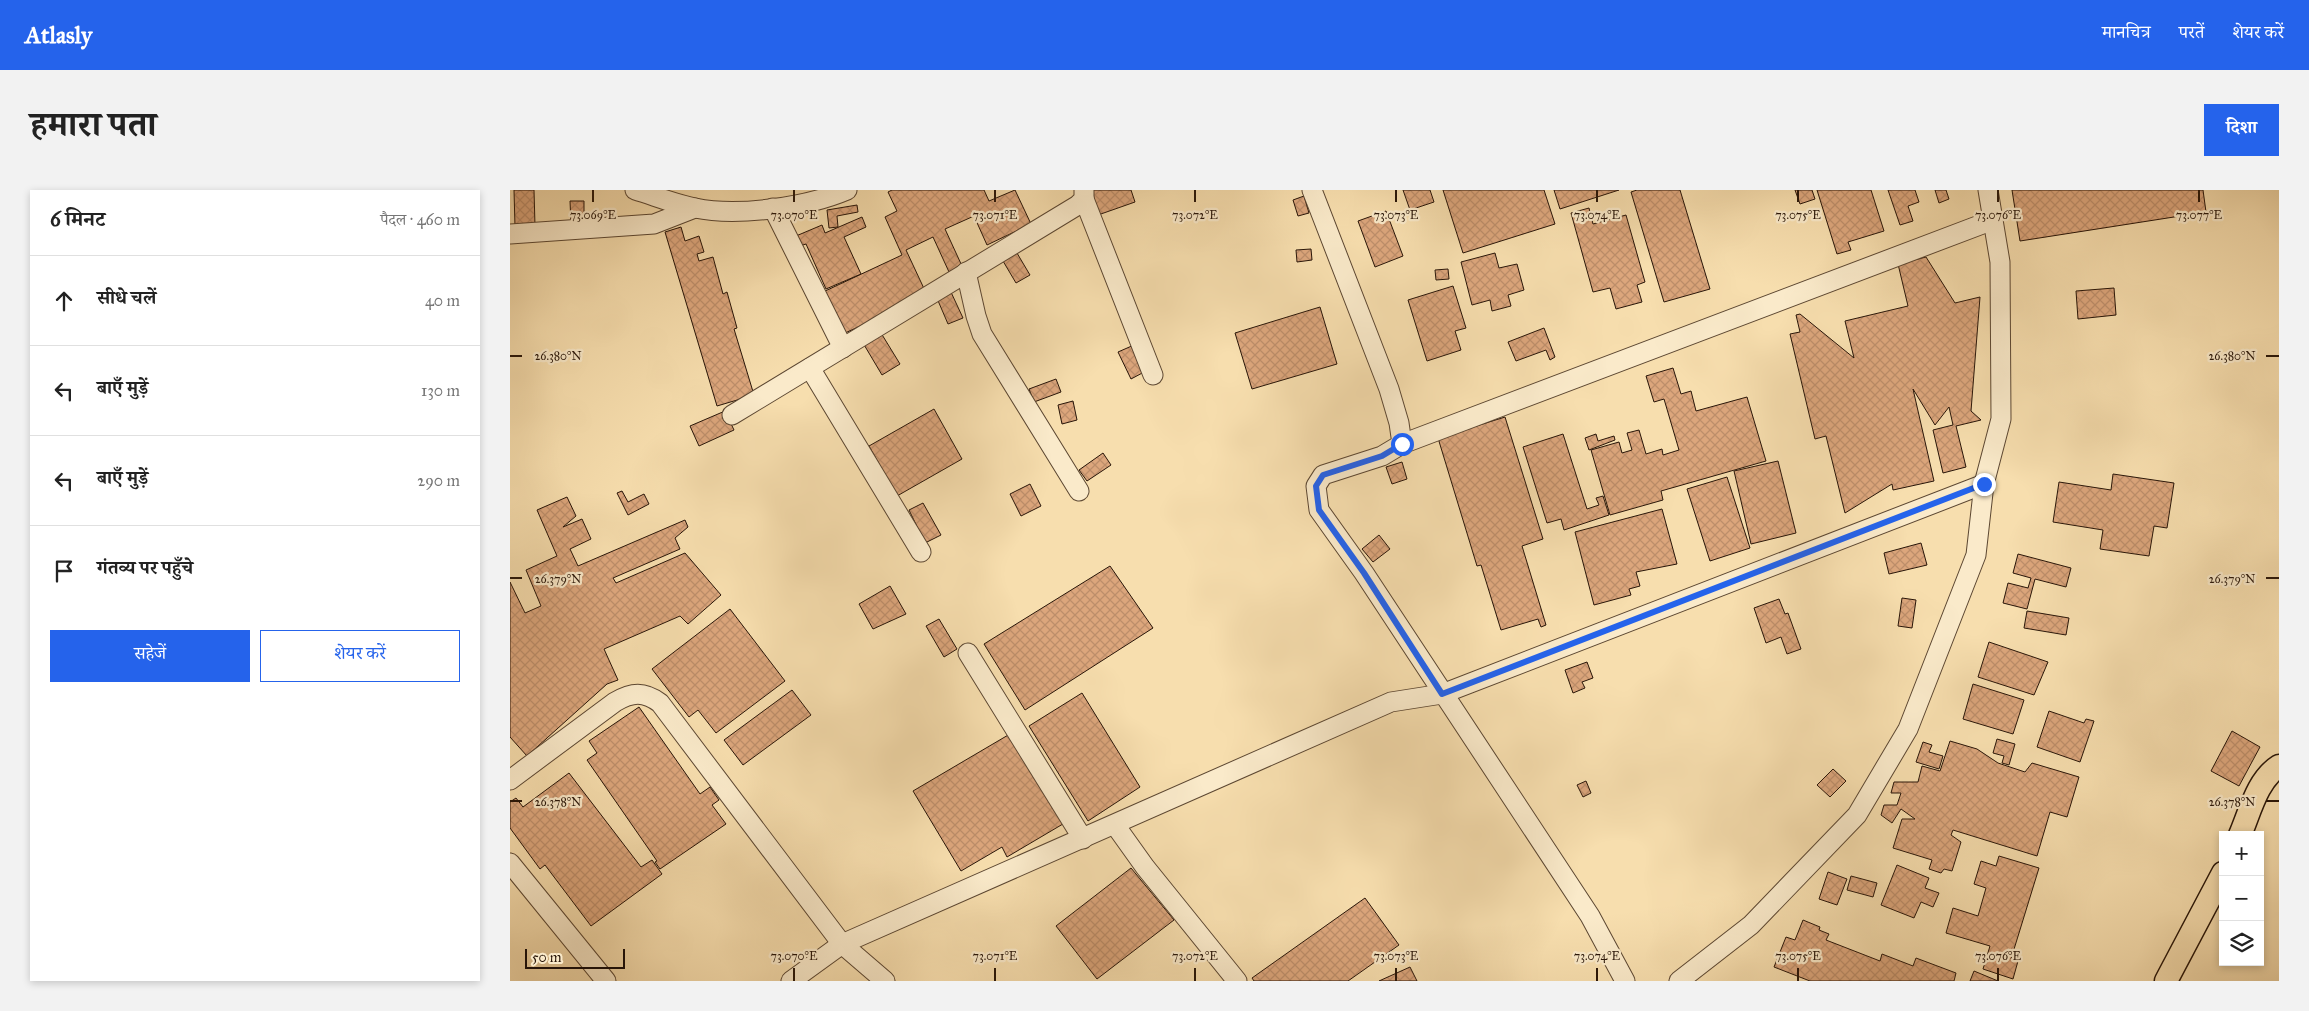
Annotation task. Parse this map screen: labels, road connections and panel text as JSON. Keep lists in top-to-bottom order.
{
  "scale_bar": "50 m",
  "page": {
    "header": "Atlasly",
    "nav": ["मानचित्र", "परतें", "शेयर करें"],
    "title": "हमारा पता",
    "buttons": [
      "दिशा",
      ["सहेजें", "शेयर करें"]
    ],
    "heading": ["6 मिनट", "पैदल · 460 m"],
    "list": [
      ["सीधे चलें", "40 m"],
      ["बाएँ मुड़ें", "130 m"],
      ["बाएँ मुड़ें", "290 m"],
      "गंतव्य पर पहुँचे"
    ],
    "map_buttons": ["+", "−"],
    "scale": "50 m"
  },
  "coordinates": [
    "73.069°E",
    "73.070°E",
    "73.071°E",
    "73.072°E",
    "73.073°E",
    "73.074°E",
    "73.075°E",
    "73.076°E",
    "73.077°E",
    "26.380°N",
    "26.379°N",
    "26.378°N"
  ]
}
